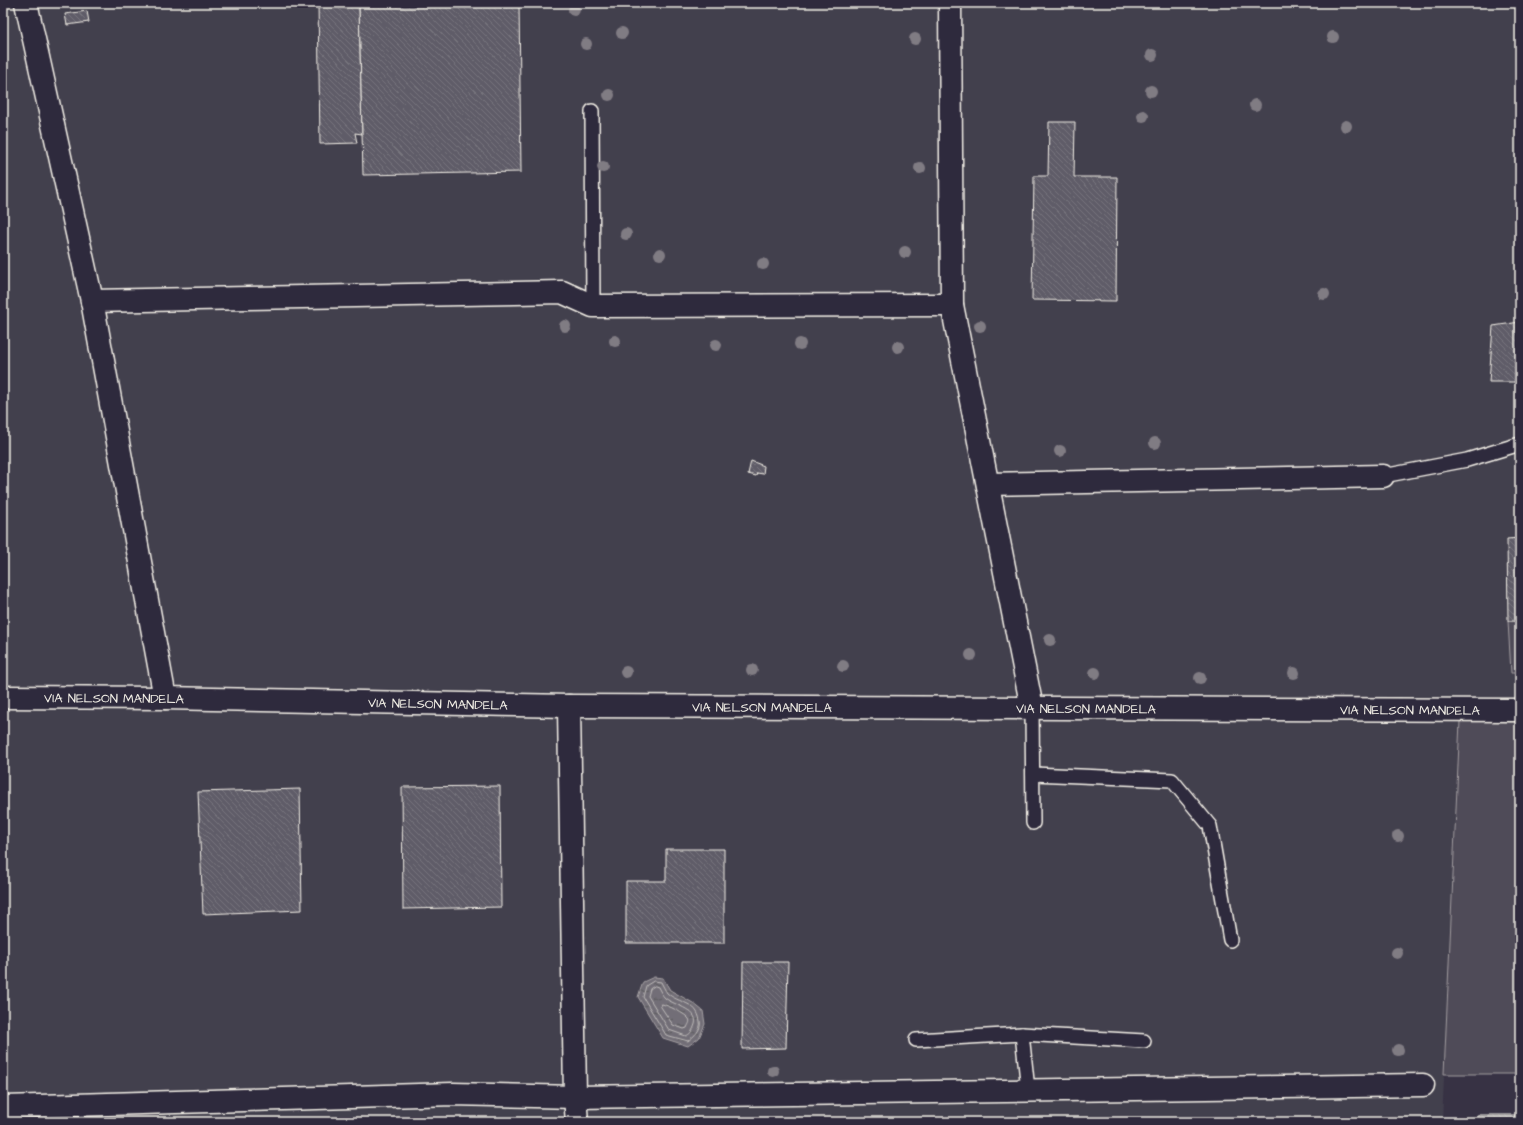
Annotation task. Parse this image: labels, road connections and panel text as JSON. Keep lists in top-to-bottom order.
{
  "streets": {
    "street": ["VIA NELSON MANDELA"]
  }
}
